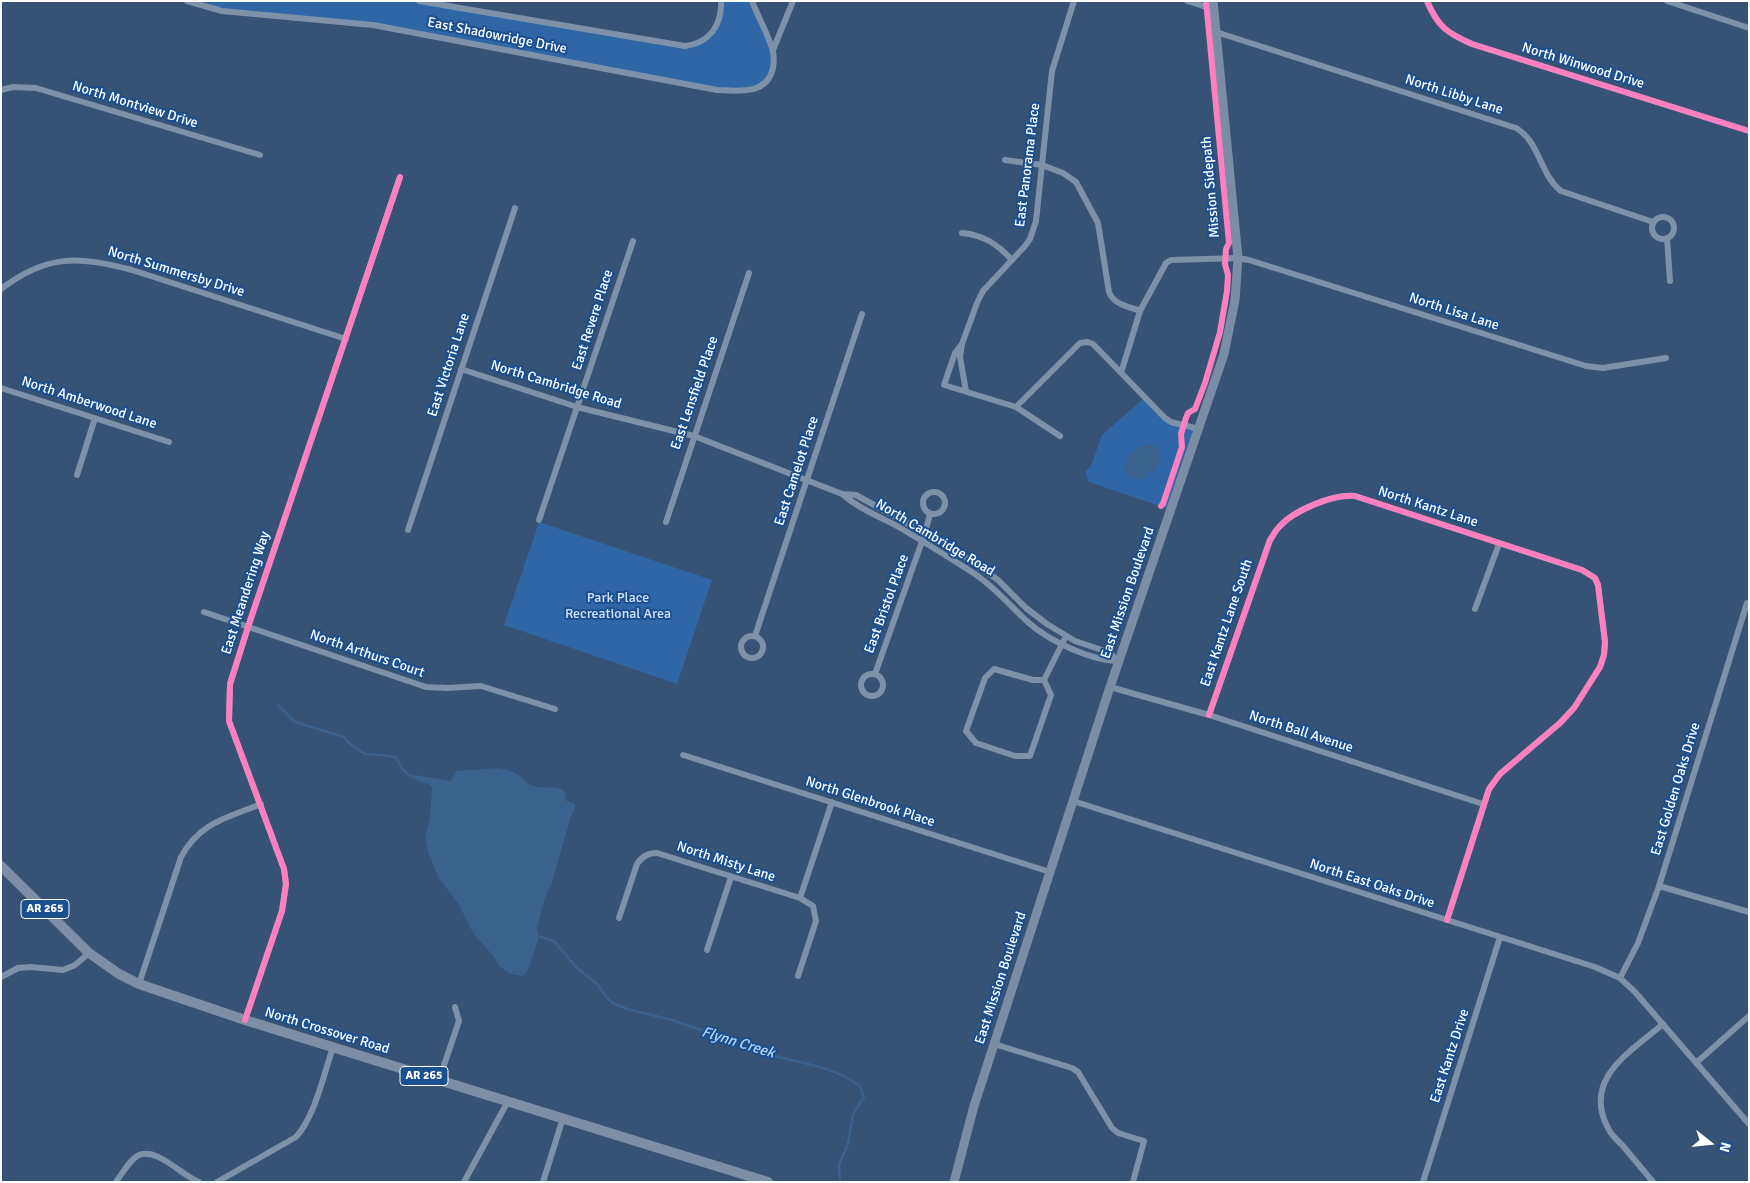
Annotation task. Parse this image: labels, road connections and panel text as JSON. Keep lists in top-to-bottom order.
{
  "streets": {
    "main road": ["East Mission Boulevard", "AR 265", "North Crossover Road"],
    "street": [
      "East Shadowridge Drive",
      "North Winwood Drive",
      "North Libby Lane",
      "North Montview Drive",
      "East Panorama Place",
      "North Summersby Drive",
      "North Lisa Lane",
      "East Revere Place",
      "East Victoria Lane",
      "North Cambridge Road",
      "East Lensfield Place",
      "North Amberwood Lane",
      "East Camelot Place",
      "North Kantz Lane",
      "East Meandering Way",
      "East Bristol Place",
      "East Kantz Lane South",
      "North Arthurs Court",
      "North Ball Avenue",
      "East Golden Oaks Drive",
      "North Glenbrook Place",
      "North Misty Lane",
      "North East Oaks Drive",
      "East Kantz Drive"
    ],
    "cycle path": ["Mission Sidepath"]
  },
  "crossings": [
    ["North Libby Lane", "East Mission Boulevard"],
    ["North Summersby Drive", "East Meandering Way"],
    ["North Lisa Lane", "East Mission Boulevard"],
    ["East Revere Place", "North Cambridge Road"],
    ["East Victoria Lane", "North Cambridge Road"],
    ["North Cambridge Road", "East Lensfield Place"],
    ["North Cambridge Road", "East Camelot Place"],
    ["North Cambridge Road", "East Mission Boulevard"],
    ["North Cambridge Road", "East Bristol Place"],
    ["North Kantz Lane", "East Kantz Lane South"],
    ["North Kantz Lane", "North Ball Avenue"],
    ["East Meandering Way", "North Arthurs Court"],
    ["East Meandering Way", "North Crossover Road"],
    ["East Mission Boulevard", "North Ball Avenue"],
    ["East Mission Boulevard", "North Glenbrook Place"],
    ["East Mission Boulevard", "North East Oaks Drive"],
    ["East Kantz Lane South", "North Ball Avenue"],
    ["East Golden Oaks Drive", "North East Oaks Drive"],
    ["North East Oaks Drive", "East Kantz Drive"]
  ],
  "water": ["Flynn Creek"],
  "parks": ["Park Place Recreational Area"],
  "north": "right"
}
